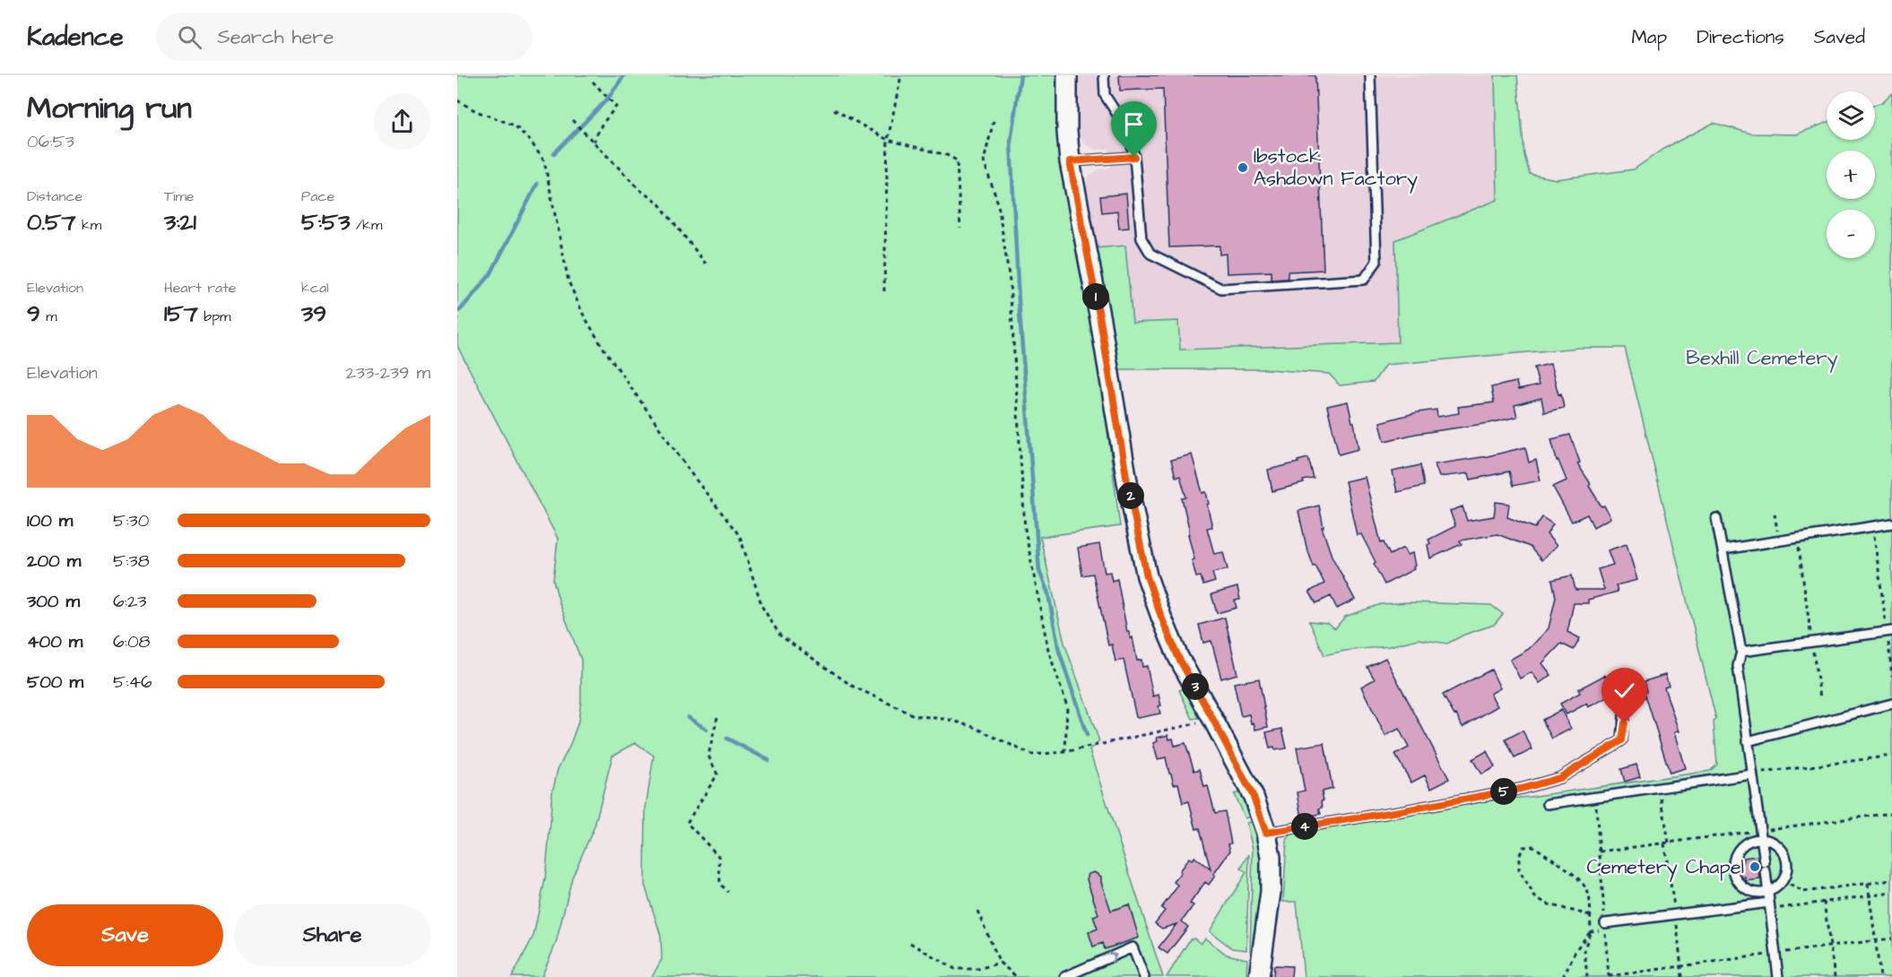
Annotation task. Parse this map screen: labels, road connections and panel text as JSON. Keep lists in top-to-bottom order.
{
  "parks": ["Bexhill Cemetery"],
  "places": ["Ibstock Ashdown Factory", "Cemetery Chapel"],
  "page": {
    "header": "Kadence",
    "search": "Search here",
    "nav": ["Map", "Directions", "Saved"],
    "heading": ["Morning run", "06:53"],
    "map_buttons": ["+", "−"],
    "stats": [
      ["Distance", "0.57 km"],
      ["Time", "3:21"],
      ["Pace", "5:53 /km"],
      ["Elevation", "9 m"],
      ["Heart rate", "157 bpm"],
      ["kcal", "39"]
    ],
    "pins": [
      "1",
      "2",
      "3",
      "5",
      "4"
    ],
    "chart": ["Elevation", "233–239 m"],
    "list": [
      {
        "name": "100 m",
        "note": "5:30"
      },
      {
        "name": "200 m",
        "note": "5:38"
      },
      {
        "name": "300 m",
        "note": "6:23"
      },
      {
        "name": "400 m",
        "note": "6:08"
      },
      {
        "name": "500 m",
        "note": "5:46"
      }
    ],
    "buttons": ["Save", "Share"]
  }
}
